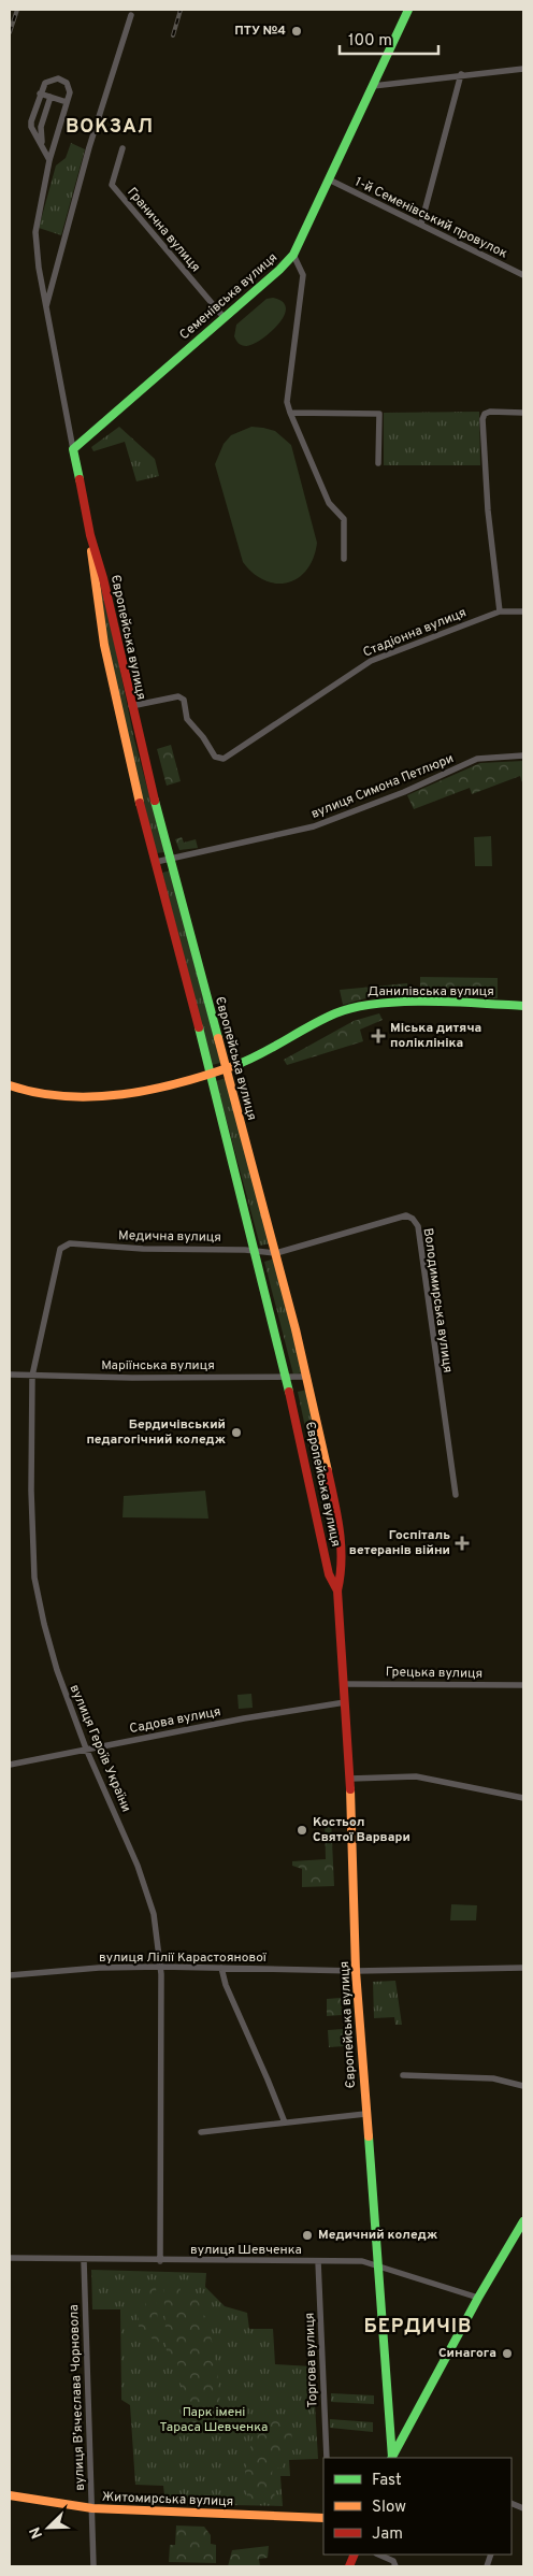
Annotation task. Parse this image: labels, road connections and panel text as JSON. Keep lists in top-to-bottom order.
{
  "streets": {
    "street": [
      "1-й Семенівський провулок",
      "Гранична вулиця",
      "Семенівська вулиця",
      "Стадіонна вулиця",
      "Європейська вулиця",
      "вулиця Симона Петлюри",
      "Данилівська вулиця",
      "Медична вулиця",
      "Володимирська вулиця",
      "Маріїнська вулиця",
      "Грецька вулиця",
      "Садова вулиця",
      "вулиця Героїв України",
      "вулиця Лілії Карастоянової",
      "вулиця Шевченка",
      "Торгова вулиця",
      "вулиця Вʼячеслава Чорновола",
      "Житомирська вулиця"
    ]
  },
  "crossings": [
    ["1-й Семенівський провулок", "Семенівська вулиця"],
    ["Гранична вулиця", "Семенівська вулиця"],
    ["Семенівська вулиця", "Європейська вулиця"],
    ["Стадіонна вулиця", "Європейська вулиця"],
    ["Європейська вулиця", "вулиця Симона Петлюри"],
    ["Європейська вулиця", "Данилівська вулиця"],
    ["Європейська вулиця", "Медична вулиця"],
    ["Європейська вулиця", "Володимирська вулиця"],
    ["Європейська вулиця", "Маріїнська вулиця"],
    ["Європейська вулиця", "Грецька вулиця"],
    ["Європейська вулиця", "Садова вулиця"],
    ["Європейська вулиця", "вулиця Лілії Карастоянової"],
    ["Європейська вулиця", "вулиця Шевченка"],
    ["Медична вулиця", "Володимирська вулиця"],
    ["Медична вулиця", "вулиця Героїв України"],
    ["Маріїнська вулиця", "вулиця Героїв України"],
    ["Садова вулиця", "вулиця Героїв України"],
    ["вулиця Героїв України", "вулиця Лілії Карастоянової"],
    ["вулиця Героїв України", "вулиця Шевченка"],
    ["вулиця Шевченка", "Торгова вулиця"],
    ["вулиця Шевченка", "вулиця Вʼячеслава Чорновола"],
    ["вулиця Вʼячеслава Чорновола", "Житомирська вулиця"]
  ],
  "districts": ["ВОКЗАЛ", "БЕРДИЧІВ"],
  "parks": ["Парк імені Тараса Шевченка"],
  "places": {
    "other": [
      "ПТУ №4",
      "Бердичівський педагогічний коледж",
      "Костьол Святої Варвари",
      "Медичний коледж",
      "Синагога"
    ],
    "health": ["Міська дитяча поліклініка", "Госпіталь ветеранів війни"]
  },
  "legend": ["Fast", "Slow", "Jam"],
  "scale_bar": "100 m",
  "north": "bottom left"
}
